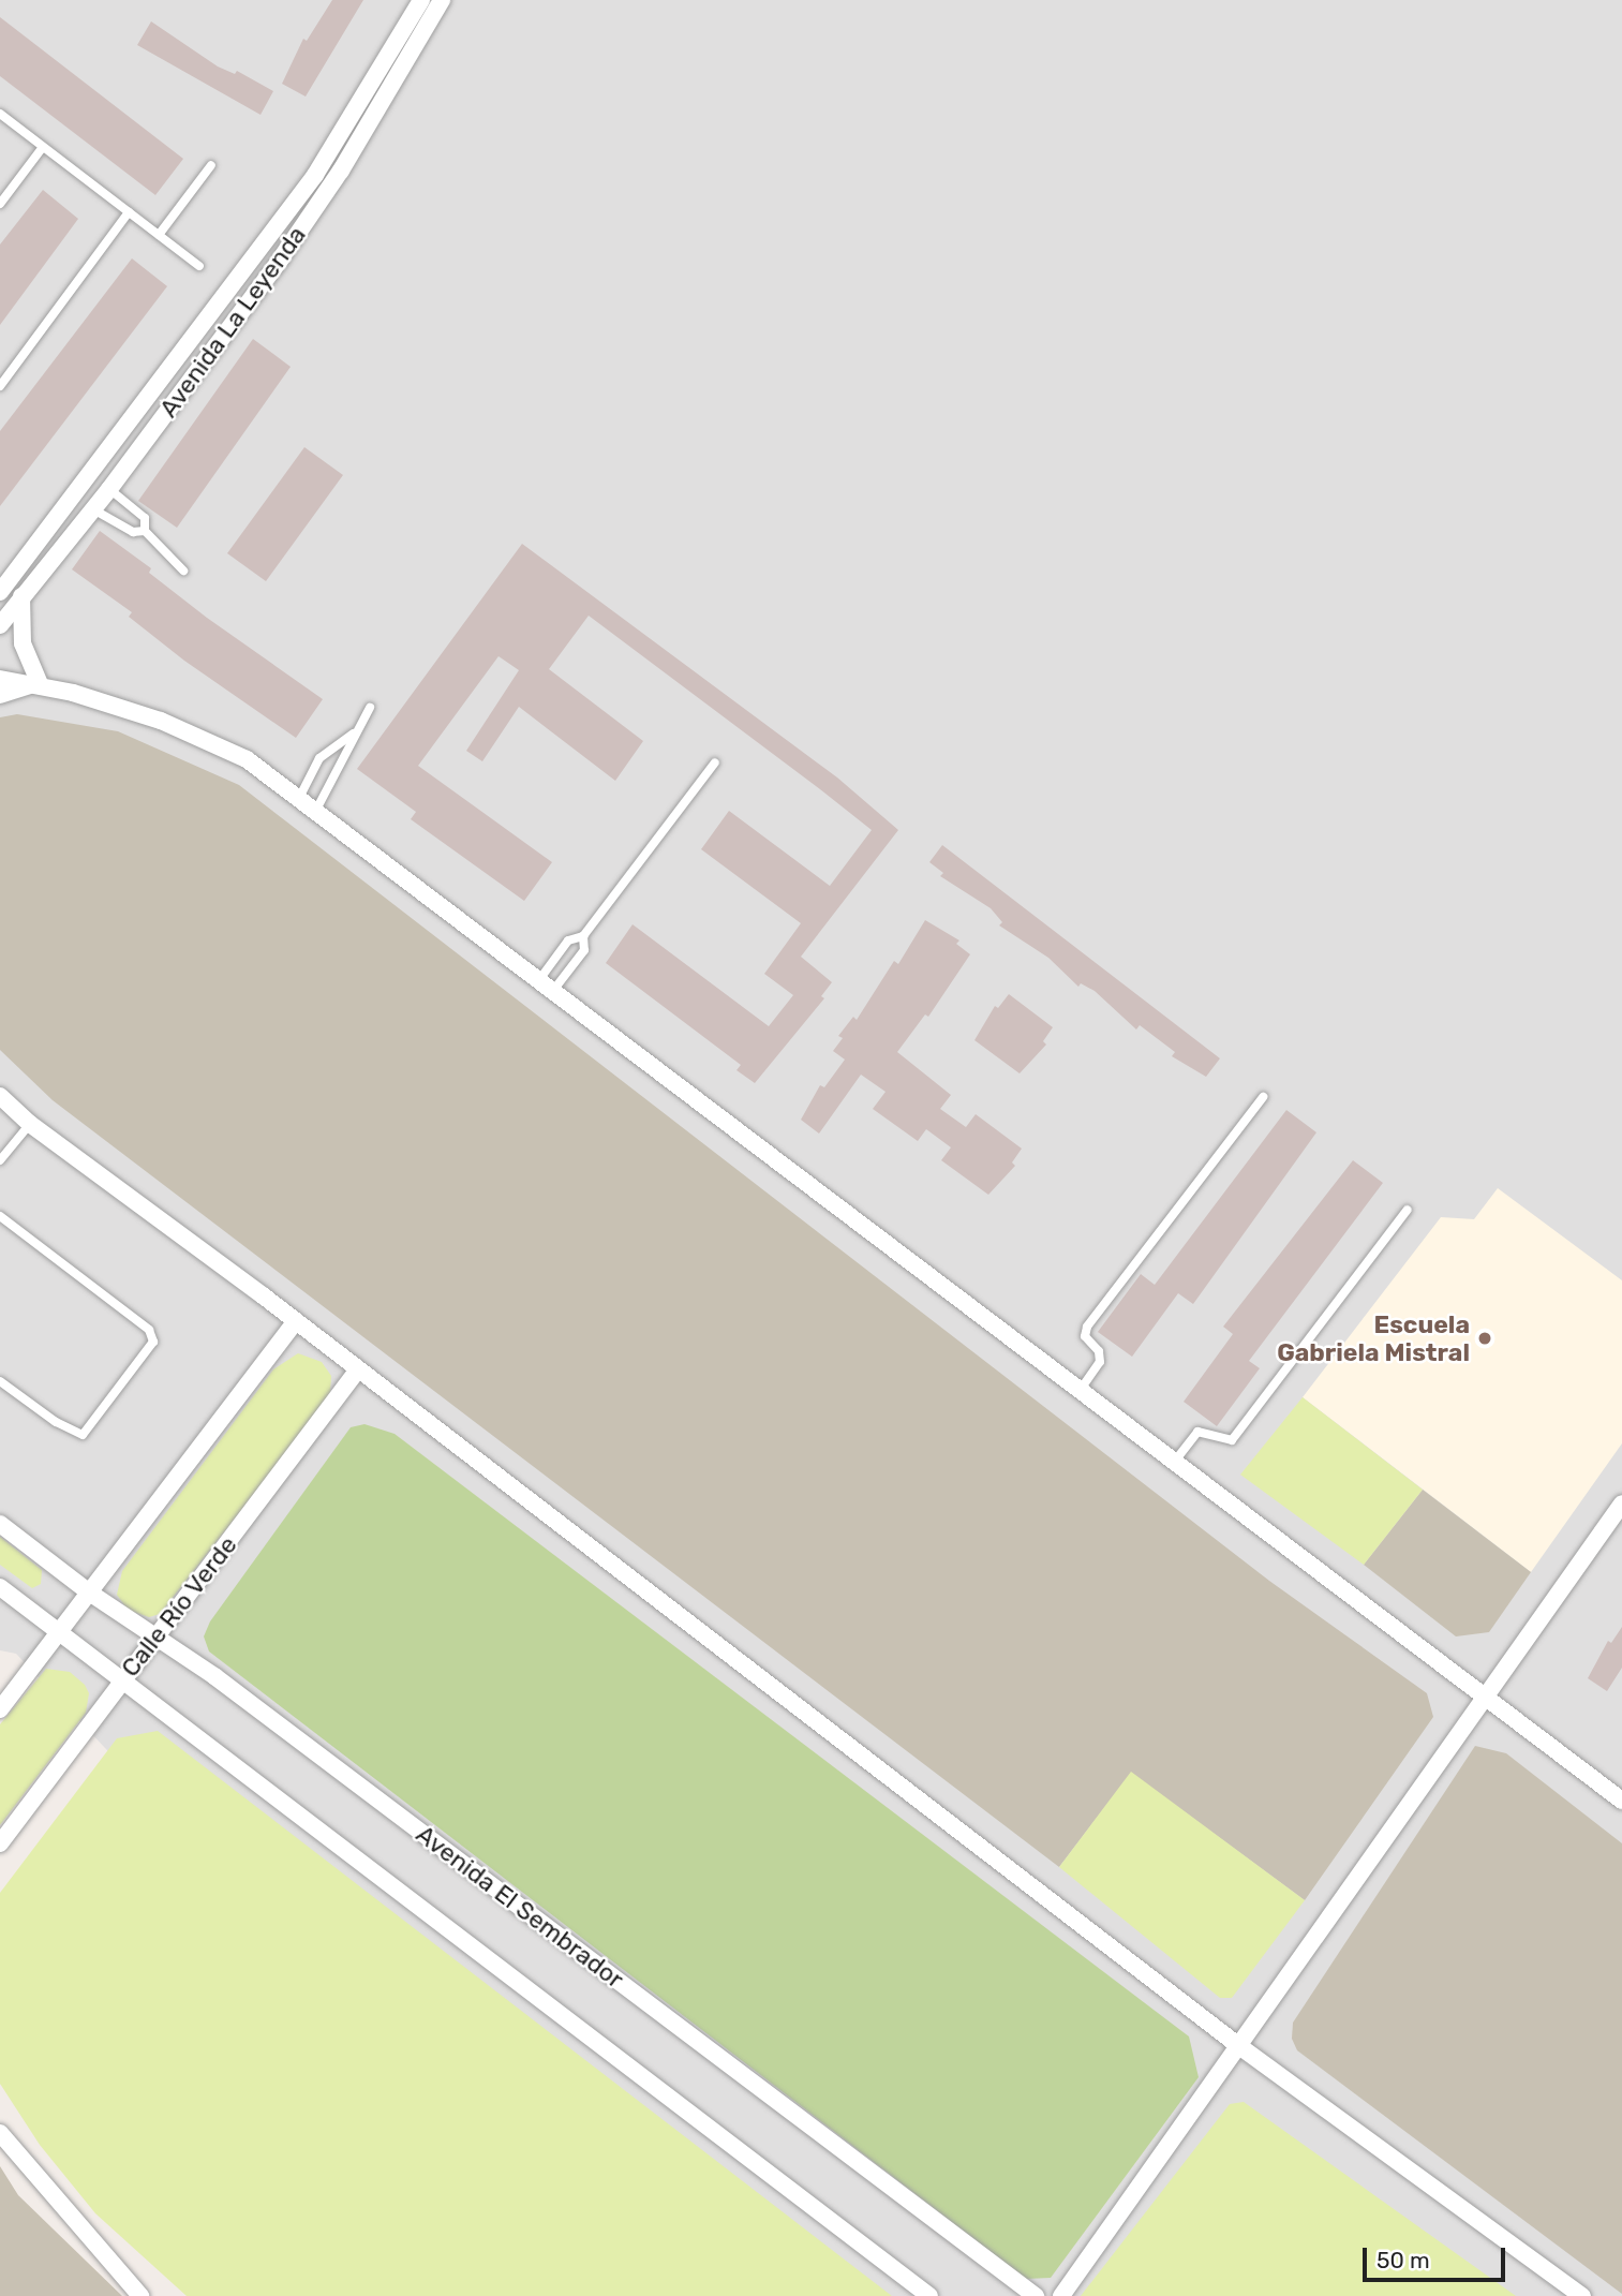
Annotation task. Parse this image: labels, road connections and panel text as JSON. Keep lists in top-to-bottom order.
{
  "streets": {
    "street": ["Avenida La Leyenda", "Calle Río Verde", "Avenida El Sembrador"]
  },
  "crossings": [
    ["Calle Río Verde", "Avenida El Sembrador"]
  ],
  "places": ["Escuela Gabriela Mistral"],
  "scale_bar": "50 m"
}
